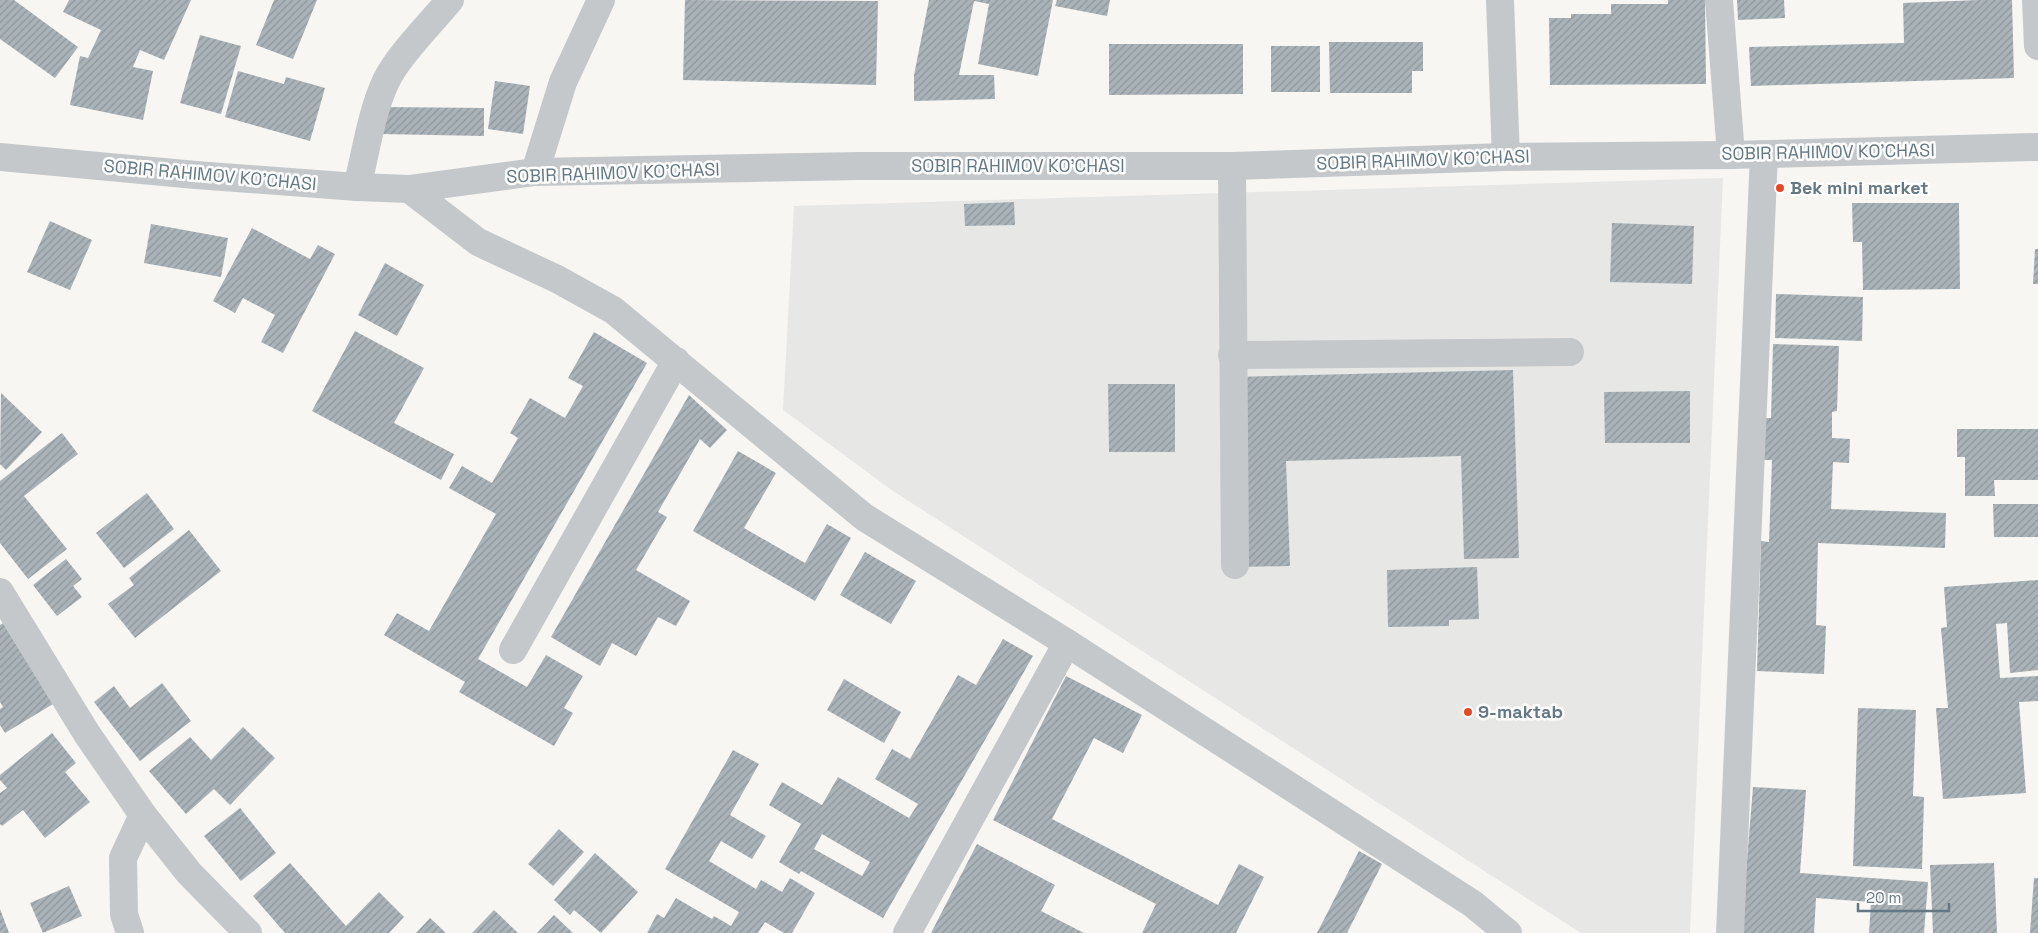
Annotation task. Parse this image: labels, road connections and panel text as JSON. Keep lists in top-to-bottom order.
{
  "streets": {
    "street": ["SOBIR RAHIMOV KO'CHASI"]
  },
  "places": ["Bek mini market", "9-maktab"],
  "scale_bar": "20 m"
}
